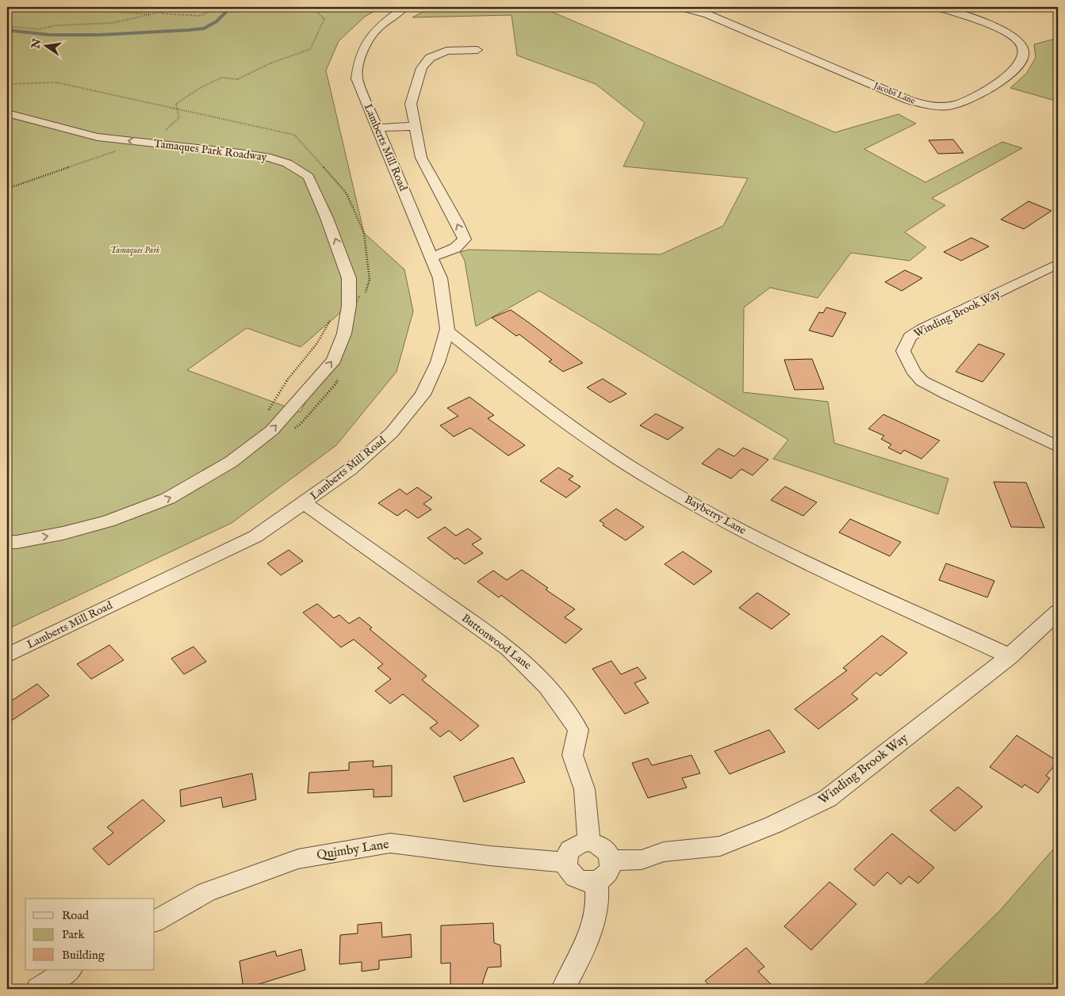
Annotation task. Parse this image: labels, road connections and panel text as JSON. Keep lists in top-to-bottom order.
{
  "streets": {
    "street": [
      "Jacobs Lane",
      "Lamberts Mill Road",
      "Tamaques Park Roadway",
      "Winding Brook Way",
      "Bayberry Lane",
      "Buttonwood Lane",
      "Quimby Lane"
    ]
  },
  "crossings": [
    ["Lamberts Mill Road", "Bayberry Lane"],
    ["Lamberts Mill Road", "Buttonwood Lane"],
    ["Winding Brook Way", "Bayberry Lane"],
    ["Winding Brook Way", "Buttonwood Lane"],
    ["Winding Brook Way", "Quimby Lane"],
    ["Buttonwood Lane", "Quimby Lane"]
  ],
  "parks": ["Tamaques Park"],
  "legend": ["Road", "Park", "Building"],
  "north": "left"
}
